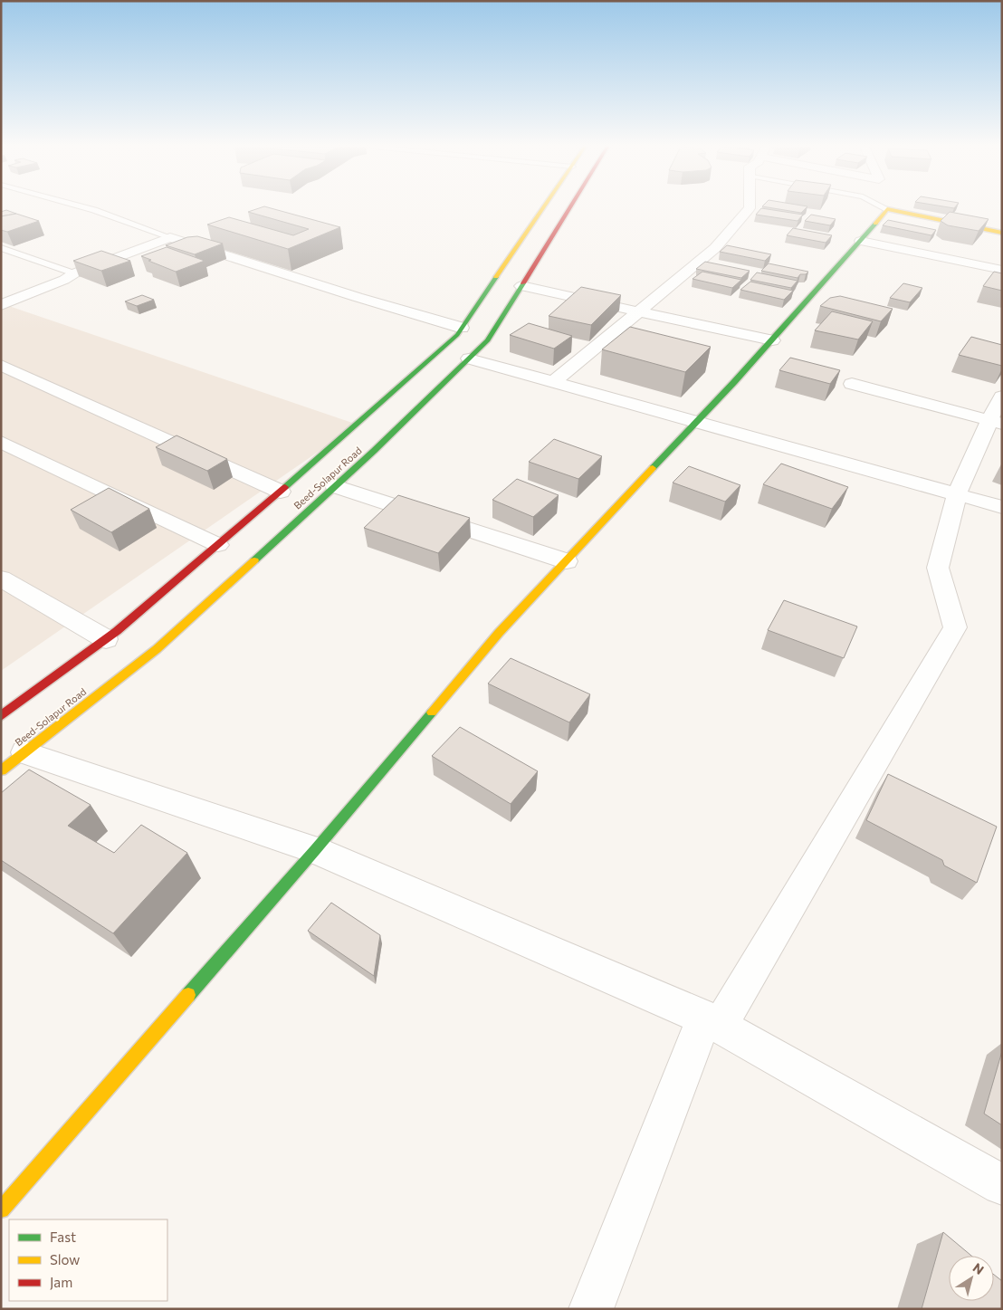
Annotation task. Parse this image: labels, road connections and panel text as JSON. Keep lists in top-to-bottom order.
{
  "streets": {
    "main road": ["Beed-Solapur Road"]
  },
  "legend": ["Fast", "Slow", "Jam"],
  "north": "top right"
}
